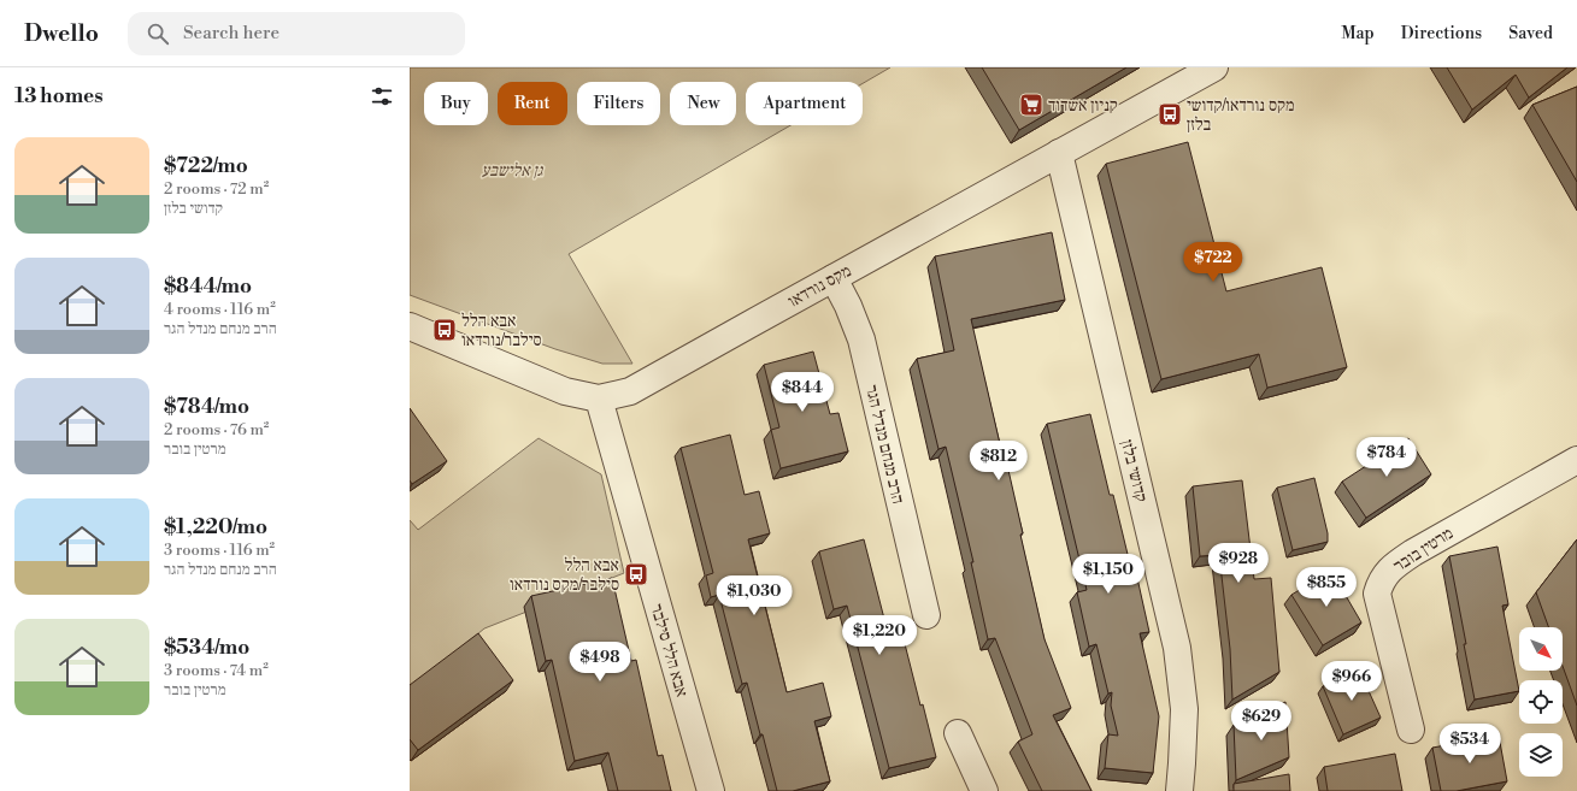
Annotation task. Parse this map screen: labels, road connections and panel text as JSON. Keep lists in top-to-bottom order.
{
  "streets": {
    "street": [
      "מקס נורדאו",
      "הרב מנחם מנדל הגר",
      "קדושי בלזן",
      "מרטין בובר",
      "אבא הלל סילבר"
    ]
  },
  "crossings": [
    ["מקס נורדאו", "הרב מנחם מנדל הגר"],
    ["מקס נורדאו", "קדושי בלזן"],
    ["מקס נורדאו", "אבא הלל סילבר"]
  ],
  "parks": ["גן אלישבע"],
  "places": {
    "supermarket": ["קניון אשדוד"],
    "bus stop": ["מקס נורדאו/קדושי בלזן", "אבא הלל סילבר/נורדאו", "אבא הלל סילבר/מקס נורדאו"]
  },
  "north": "bottom right",
  "page": {
    "header": "Dwello",
    "search": "Search here",
    "nav": ["Map", "Directions", "Saved"],
    "heading": "13 homes",
    "chip": [
      "Buy",
      "Rent",
      "Filters",
      "New",
      "Apartment"
    ],
    "list": [
      {
        "name": "$722/mo",
        "note": "2 rooms · 72 m² · קדושי בלזן"
      },
      {
        "name": "$844/mo",
        "note": "4 rooms · 116 m² · הרב מנחם מנדל הגר"
      },
      {
        "name": "$784/mo",
        "note": "2 rooms · 76 m² · מרטין בובר"
      },
      {
        "name": "$1,220/mo",
        "note": "3 rooms · 116 m² · הרב מנחם מנדל הגר"
      },
      {
        "name": "$534/mo",
        "note": "3 rooms · 74 m² · מרטין בובר"
      }
    ],
    "price": [
      "$722",
      "$844",
      "$784",
      "$812",
      "$928",
      "$1,150",
      "$855",
      "$1,030",
      "$1,220",
      "$498",
      "$966",
      "$629",
      "$534"
    ]
  }
}
